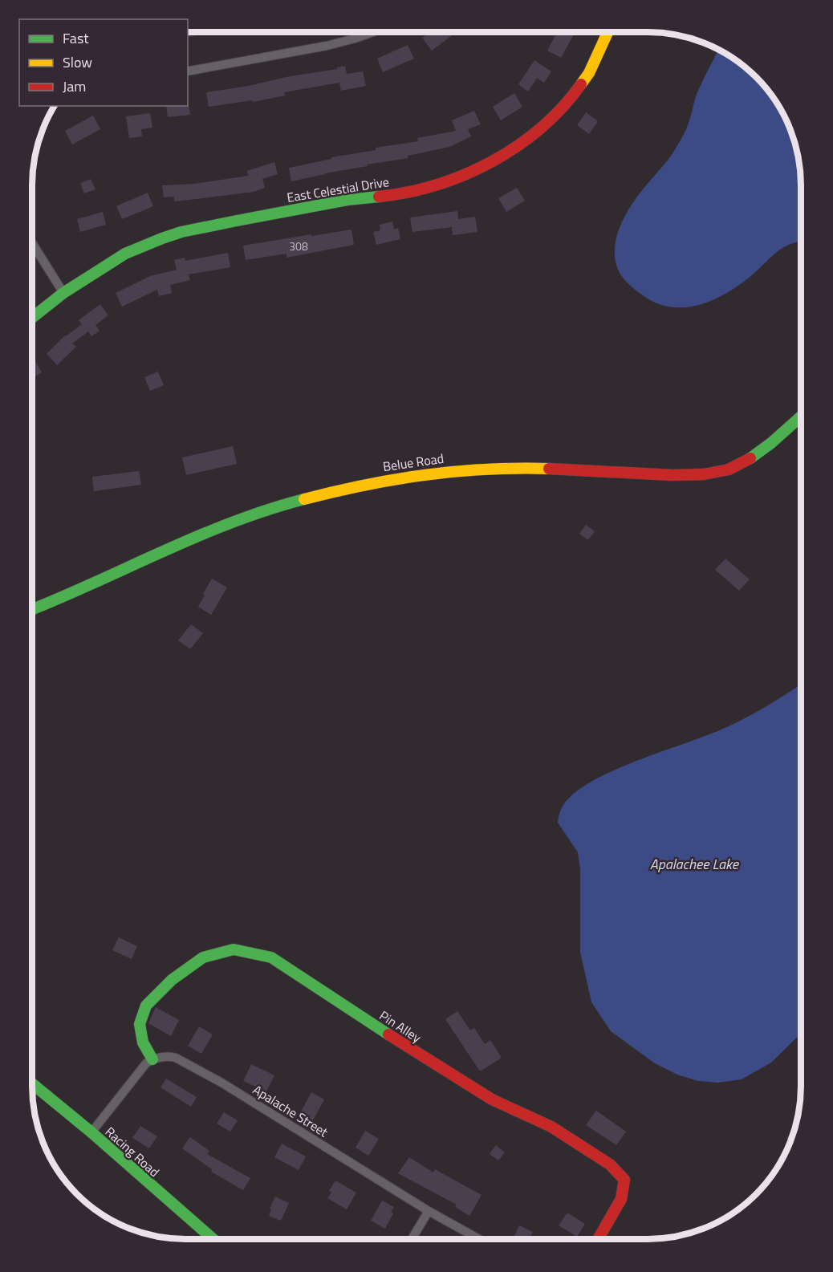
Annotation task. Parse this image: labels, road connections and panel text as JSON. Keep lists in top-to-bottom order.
{
  "streets": {
    "street": [
      "East Celestial Drive",
      "Belue Road",
      "Pin Alley",
      "Apalache Street",
      "Racing Road"
    ]
  },
  "crossings": [
    ["Pin Alley", "Apalache Street"]
  ],
  "water": ["Apalachee Lake"],
  "house_numbers": ["308"],
  "legend": ["Fast", "Slow", "Jam"]
}
